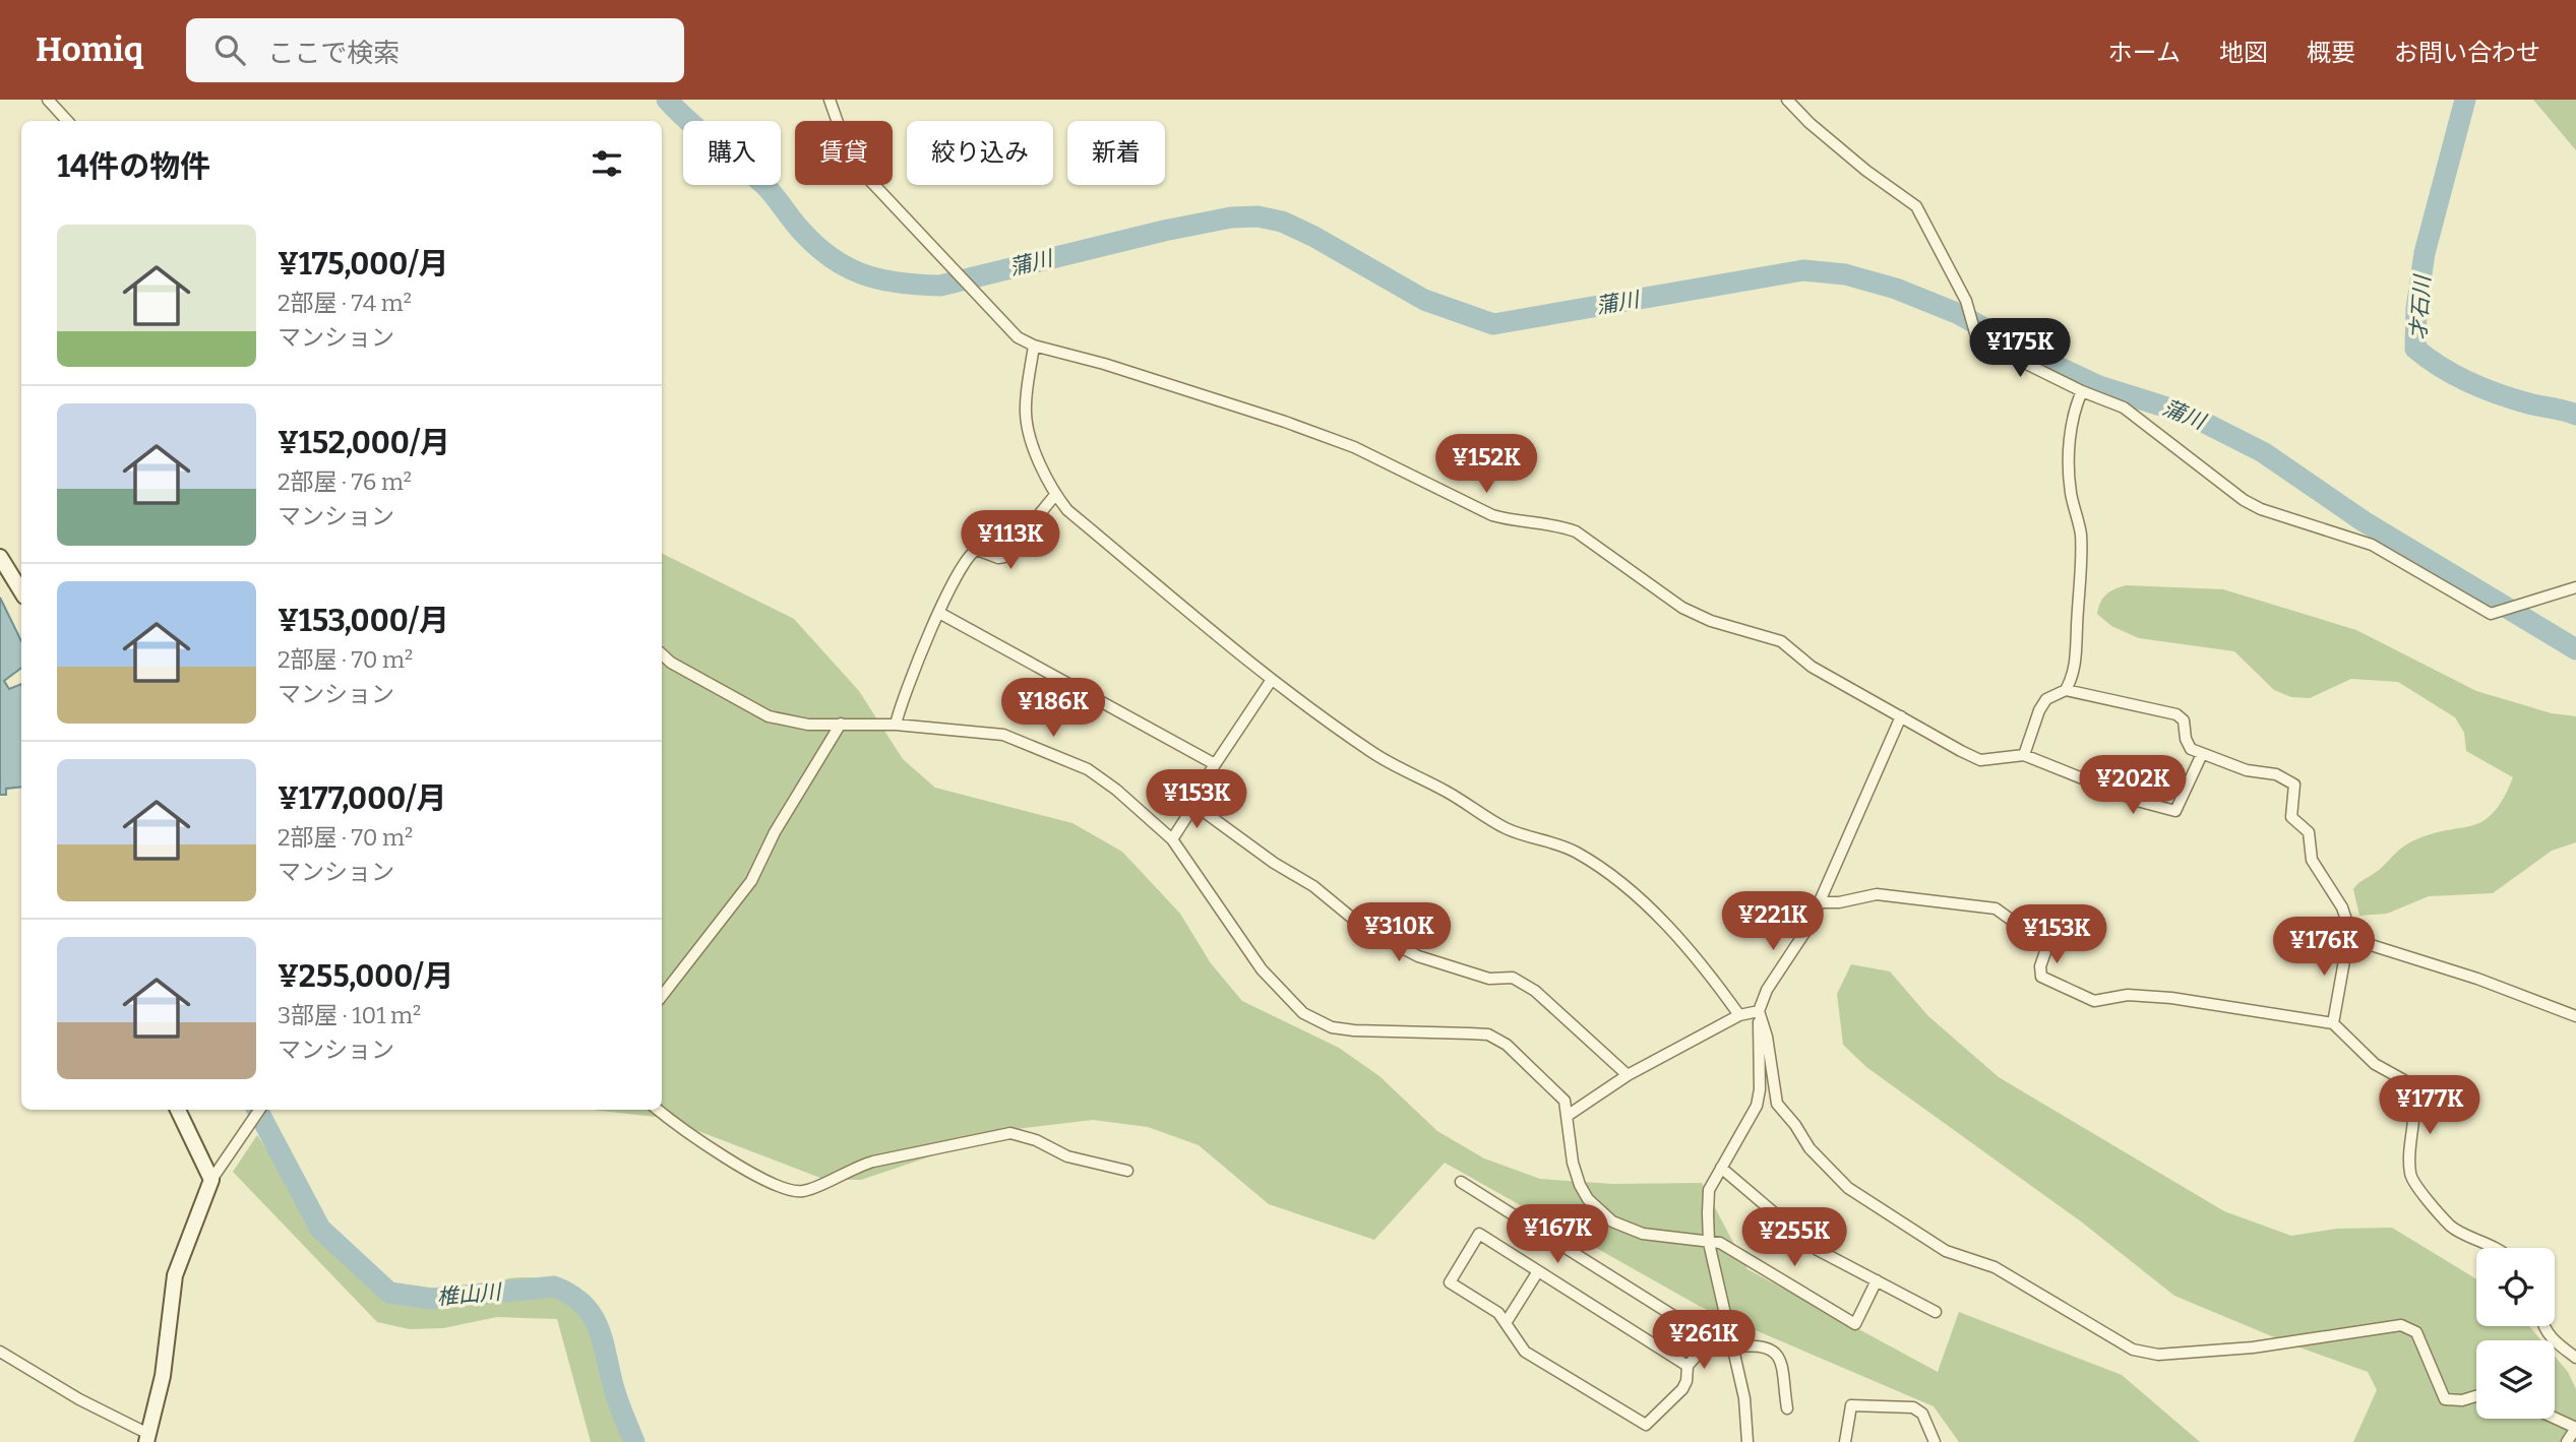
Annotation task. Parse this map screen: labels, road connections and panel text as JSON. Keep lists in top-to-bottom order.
{
  "water": ["蒲川", "才石川", "椎山川"],
  "page": {
    "header": "Homiq",
    "search": "ここで検索",
    "nav": [
      "ホーム",
      "地図",
      "概要",
      "お問い合わせ"
    ],
    "chip": [
      "購入",
      "賃貸",
      "絞り込み",
      "新着"
    ],
    "heading": "14件の物件",
    "list": [
      {
        "name": "¥175,000/月",
        "note": "2部屋 · 74 m² · マンション"
      },
      {
        "name": "¥152,000/月",
        "note": "2部屋 · 76 m² · マンション"
      },
      {
        "name": "¥153,000/月",
        "note": "2部屋 · 70 m² · マンション"
      },
      {
        "name": "¥177,000/月",
        "note": "2部屋 · 70 m² · マンション"
      },
      {
        "name": "¥255,000/月",
        "note": "3部屋 · 101 m² · マンション"
      }
    ],
    "price": [
      "¥175K",
      "¥152K",
      "¥113K",
      "¥186K",
      "¥202K",
      "¥153K",
      "¥221K",
      "¥310K",
      "¥153K",
      "¥176K",
      "¥177K",
      "¥167K",
      "¥255K",
      "¥261K"
    ]
  }
}
